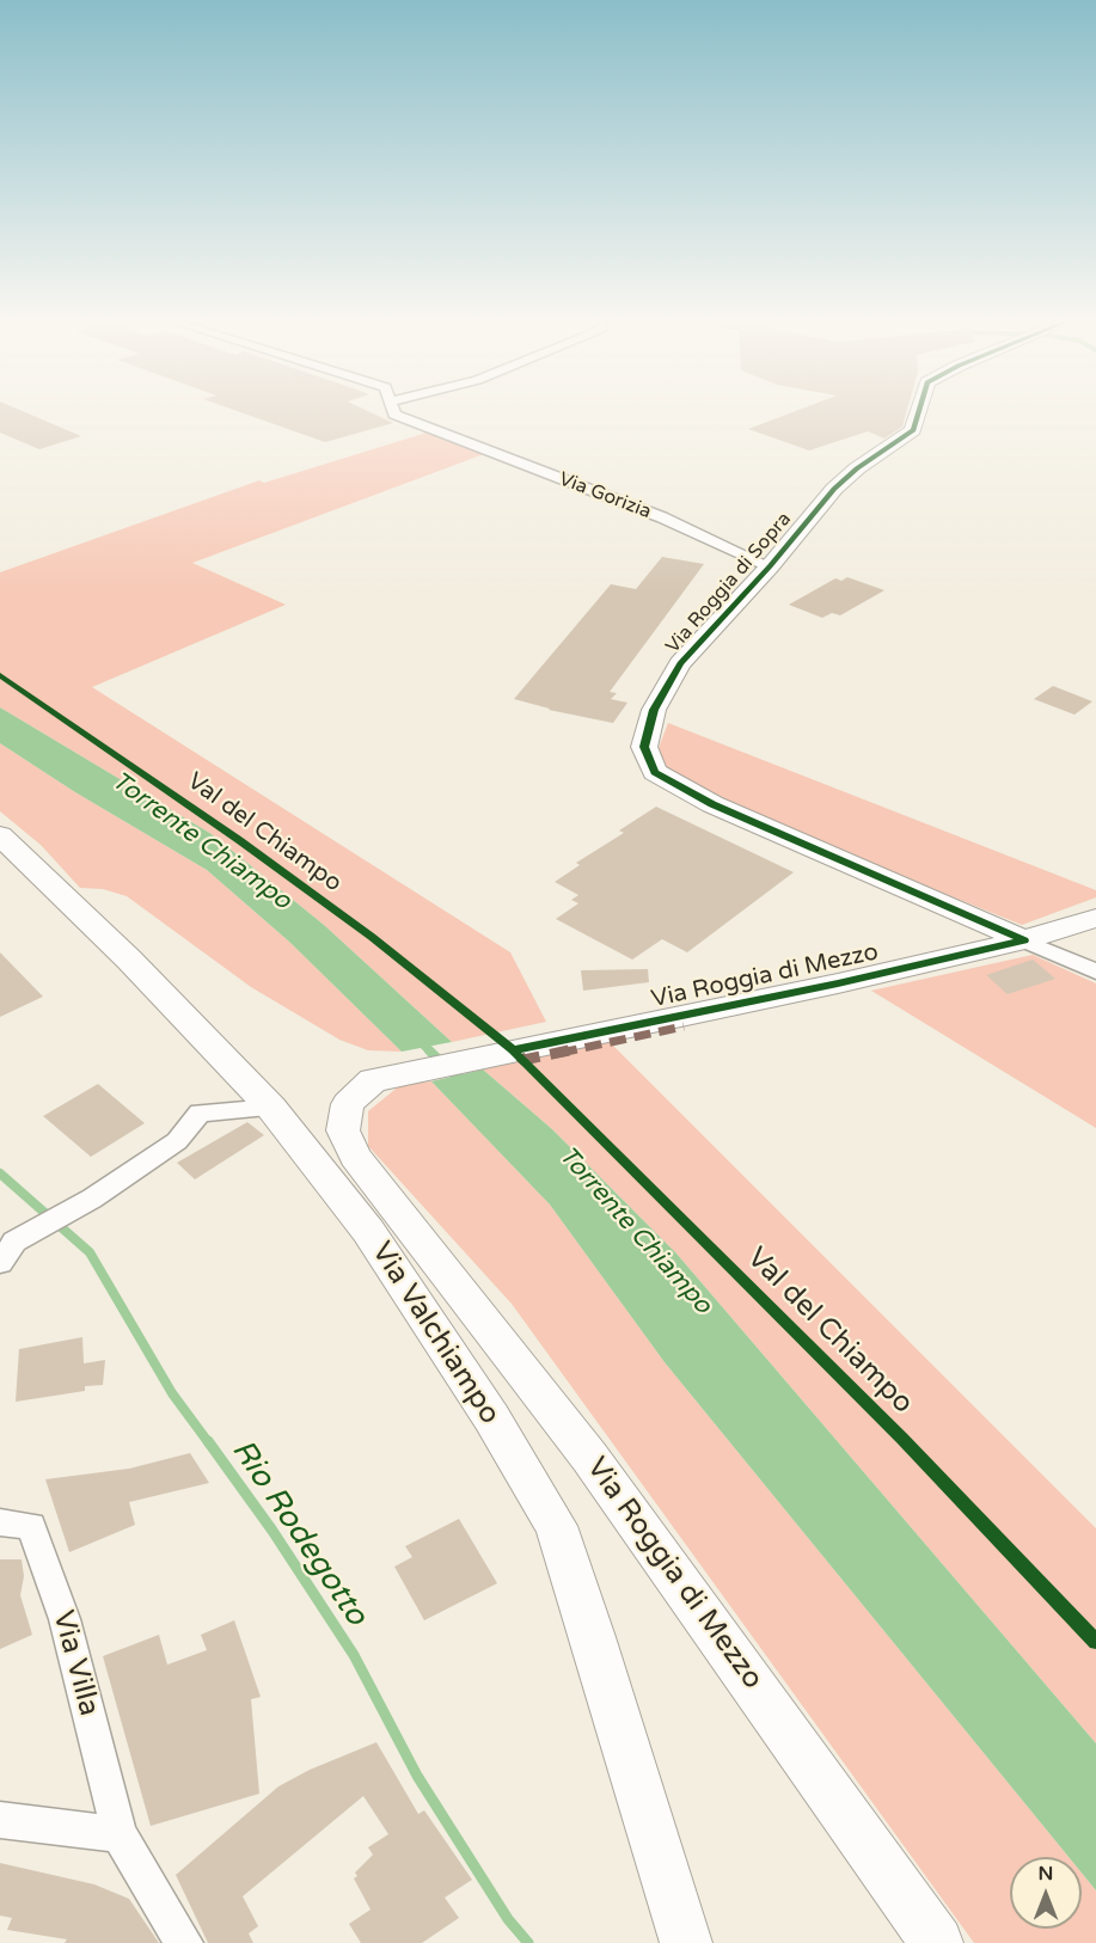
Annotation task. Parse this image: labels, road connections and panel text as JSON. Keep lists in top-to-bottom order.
{
  "streets": {
    "street": [
      "Via Gorizia",
      "Via Roggia di Sopra",
      "Via Roggia di Mezzo",
      "Via Valchiampo",
      "Via Villa"
    ],
    "cycle path": ["Val del Chiampo"]
  },
  "crossings": [
    ["Via Gorizia", "Via Roggia di Sopra"],
    ["Via Roggia di Sopra", "Via Roggia di Mezzo"]
  ],
  "water": ["Torrente Chiampo", "Rio Rodegotto"],
  "north": "top"
}
